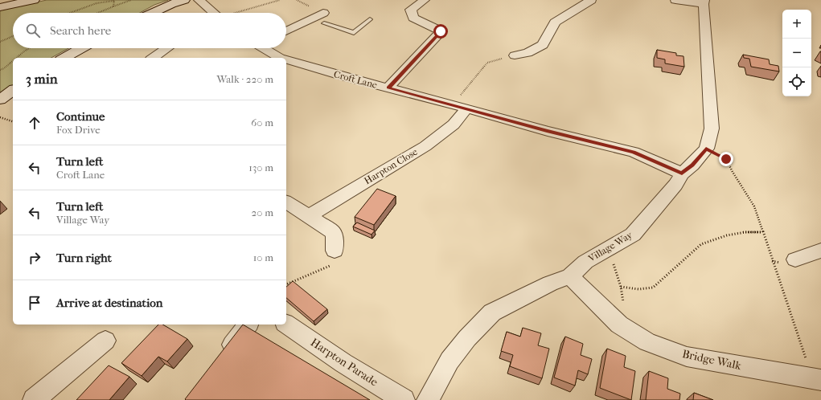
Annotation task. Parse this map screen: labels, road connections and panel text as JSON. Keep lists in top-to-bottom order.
{
  "streets": {
    "street": [
      "Croft Lane",
      "Harpton Close",
      "Village Way",
      "Bridge Walk",
      "Harpton Parade"
    ]
  },
  "crossings": [
    ["Croft Lane", "Harpton Close"],
    ["Croft Lane", "Village Way"],
    ["Village Way", "Bridge Walk"]
  ],
  "page": {
    "map_buttons": ["+", "−"],
    "search": "Search here",
    "heading": ["3 min", "Walk · 220 m"],
    "list": [
      ["Continue", "Fox Drive", "60 m"],
      ["Turn left", "Croft Lane", "130 m"],
      ["Turn left", "Village Way", "20 m"],
      ["Turn right", "10 m"],
      "Arrive at destination"
    ]
  }
}
